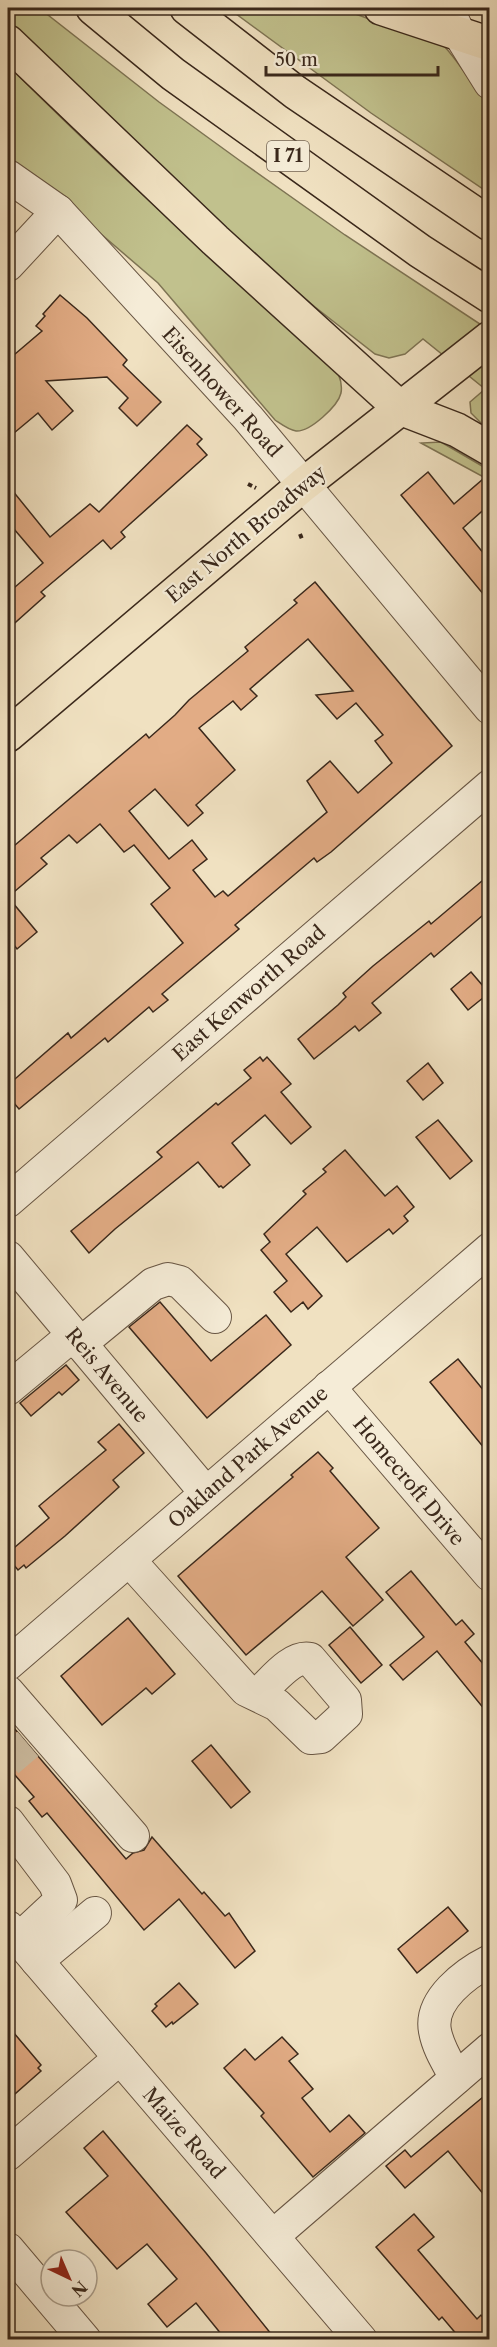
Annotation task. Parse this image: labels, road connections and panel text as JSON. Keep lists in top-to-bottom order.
{
  "streets": {
    "main road": ["I 71", "East North Broadway"],
    "street": [
      "Eisenhower Road",
      "East Kenworth Road",
      "Reis Avenue",
      "Oakland Park Avenue",
      "Homecroft Drive",
      "Maize Road"
    ]
  },
  "crossings": [
    ["Eisenhower Road", "East North Broadway"],
    ["Reis Avenue", "Oakland Park Avenue"],
    ["Oakland Park Avenue", "Homecroft Drive"]
  ],
  "scale_bar": "50 m",
  "north": "bottom right"
}
